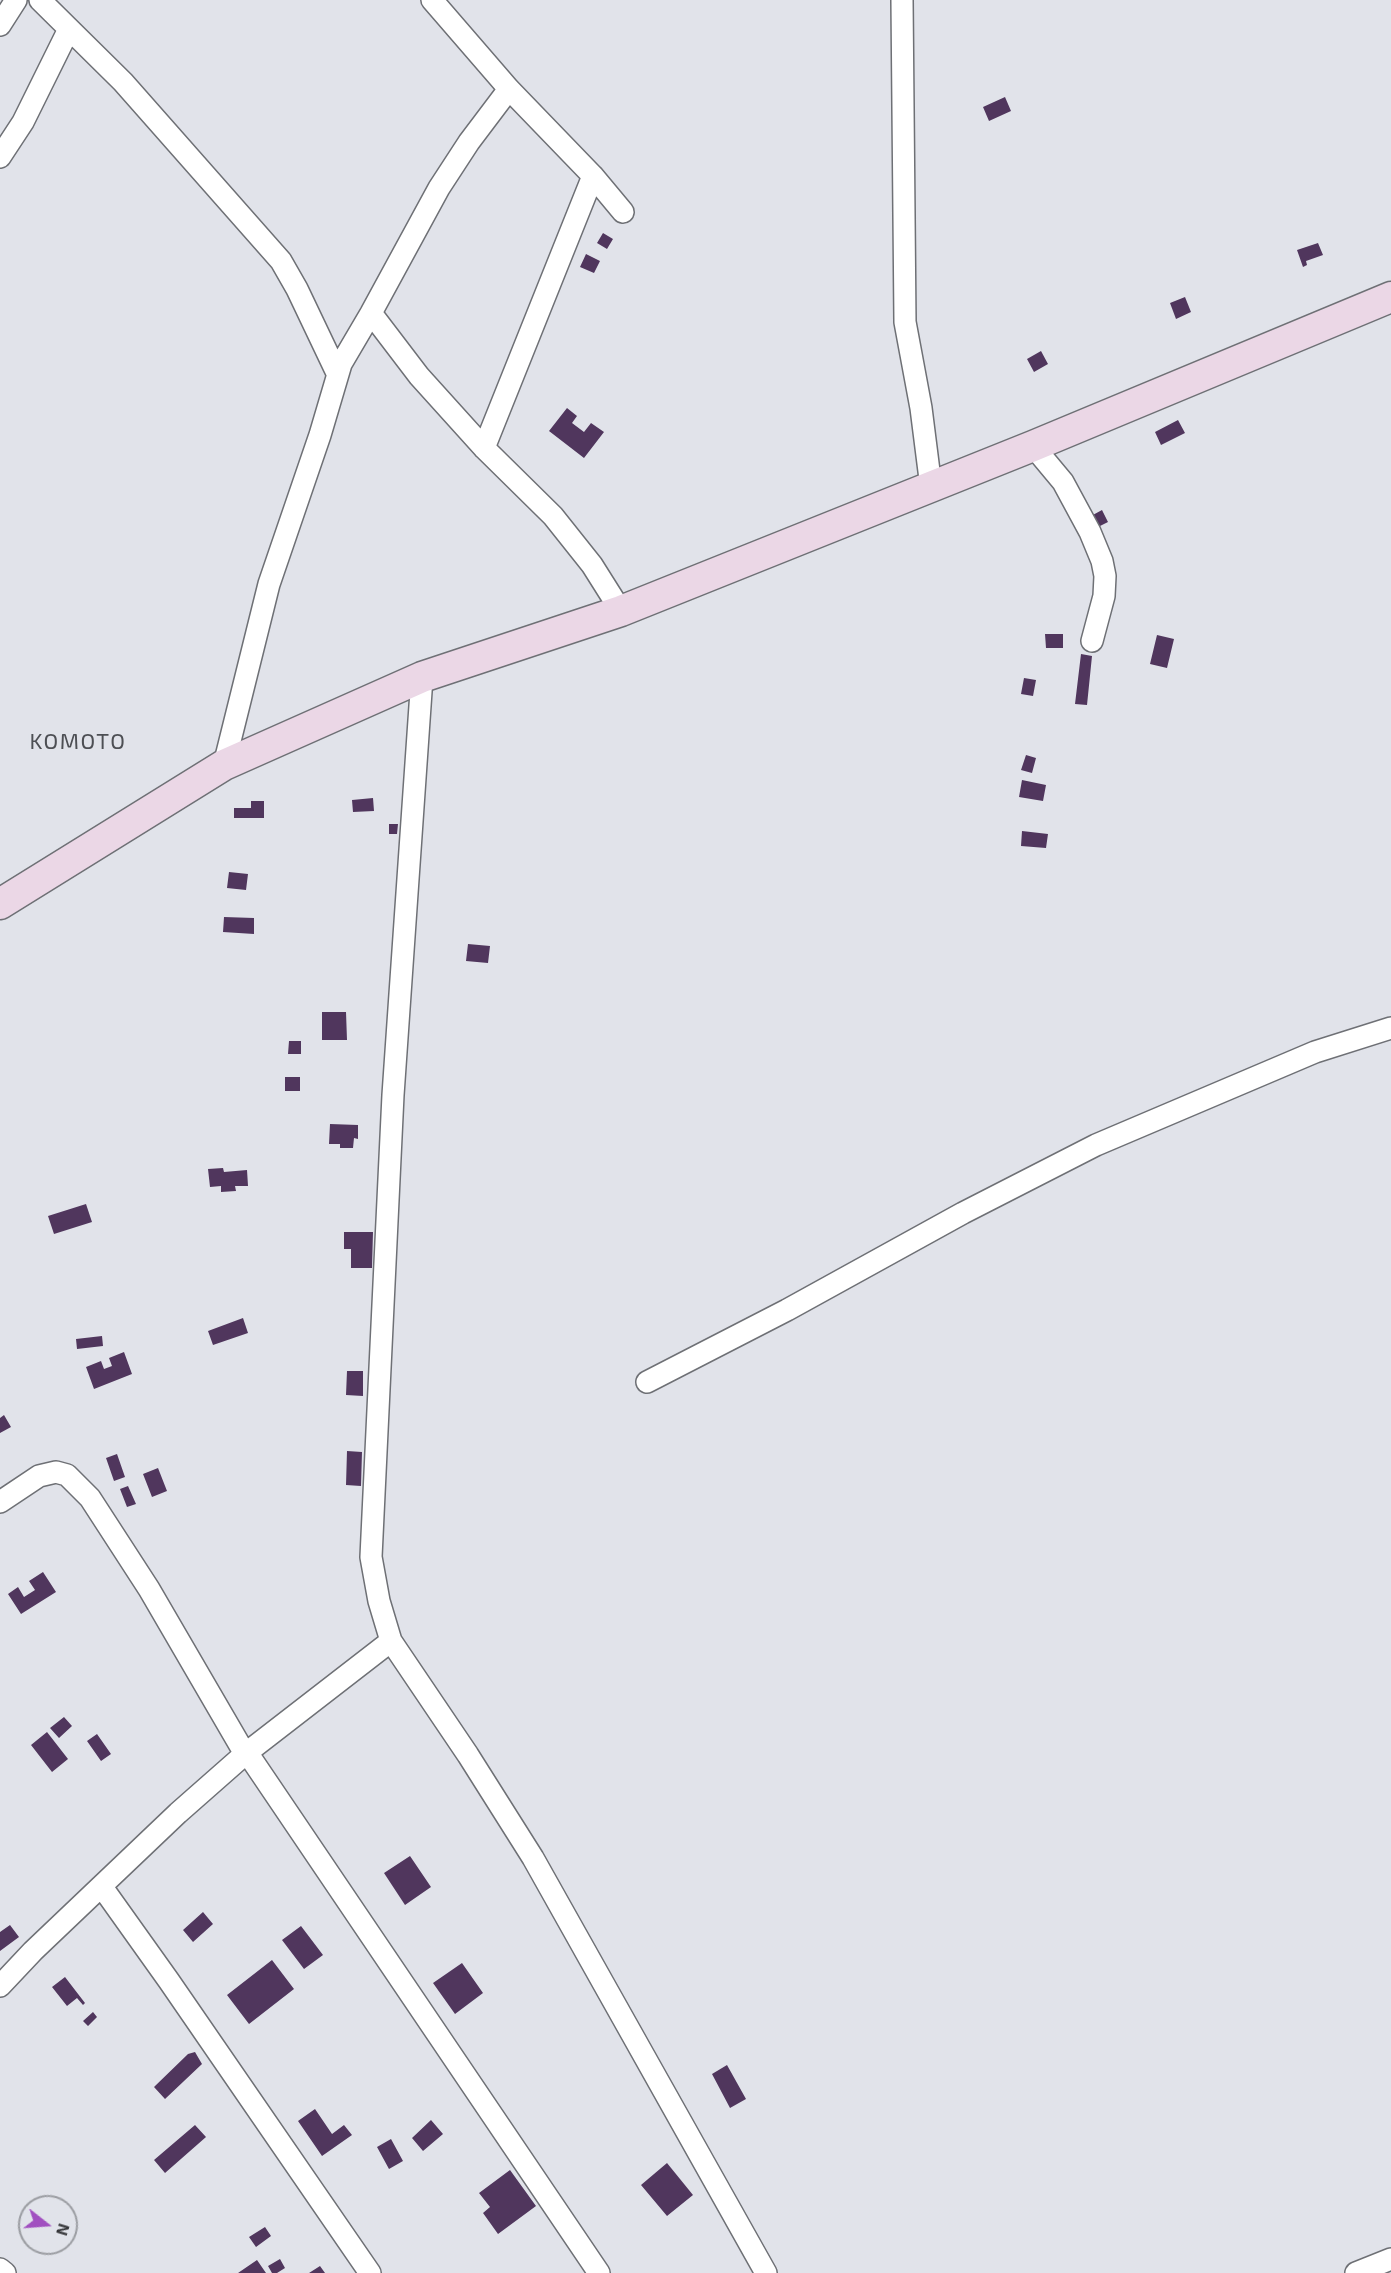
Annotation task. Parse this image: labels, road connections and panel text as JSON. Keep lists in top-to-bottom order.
{
  "districts": ["KOMOTO"],
  "north": "right"
}
